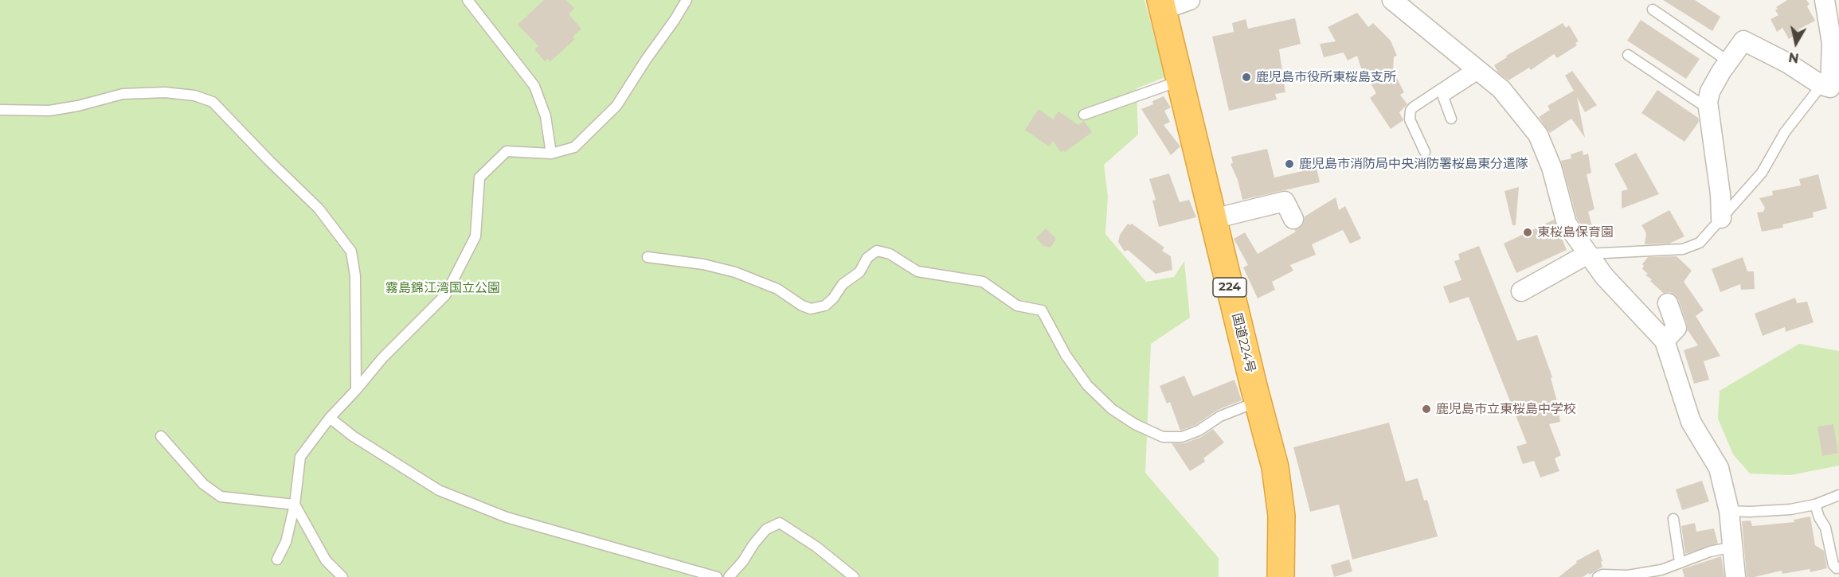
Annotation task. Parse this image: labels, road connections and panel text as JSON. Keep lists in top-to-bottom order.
{
  "streets": {
    "highway": ["224", "国道224号"]
  },
  "parks": ["霧島錦江湾国立公園"],
  "places": [
    "鹿児島市役所東桜島支所",
    "鹿児島市消防局中央消防署桜島東分遣隊",
    "東桜島保育園",
    "鹿児島市立東桜島中学校"
  ],
  "north": "bottom"
}
